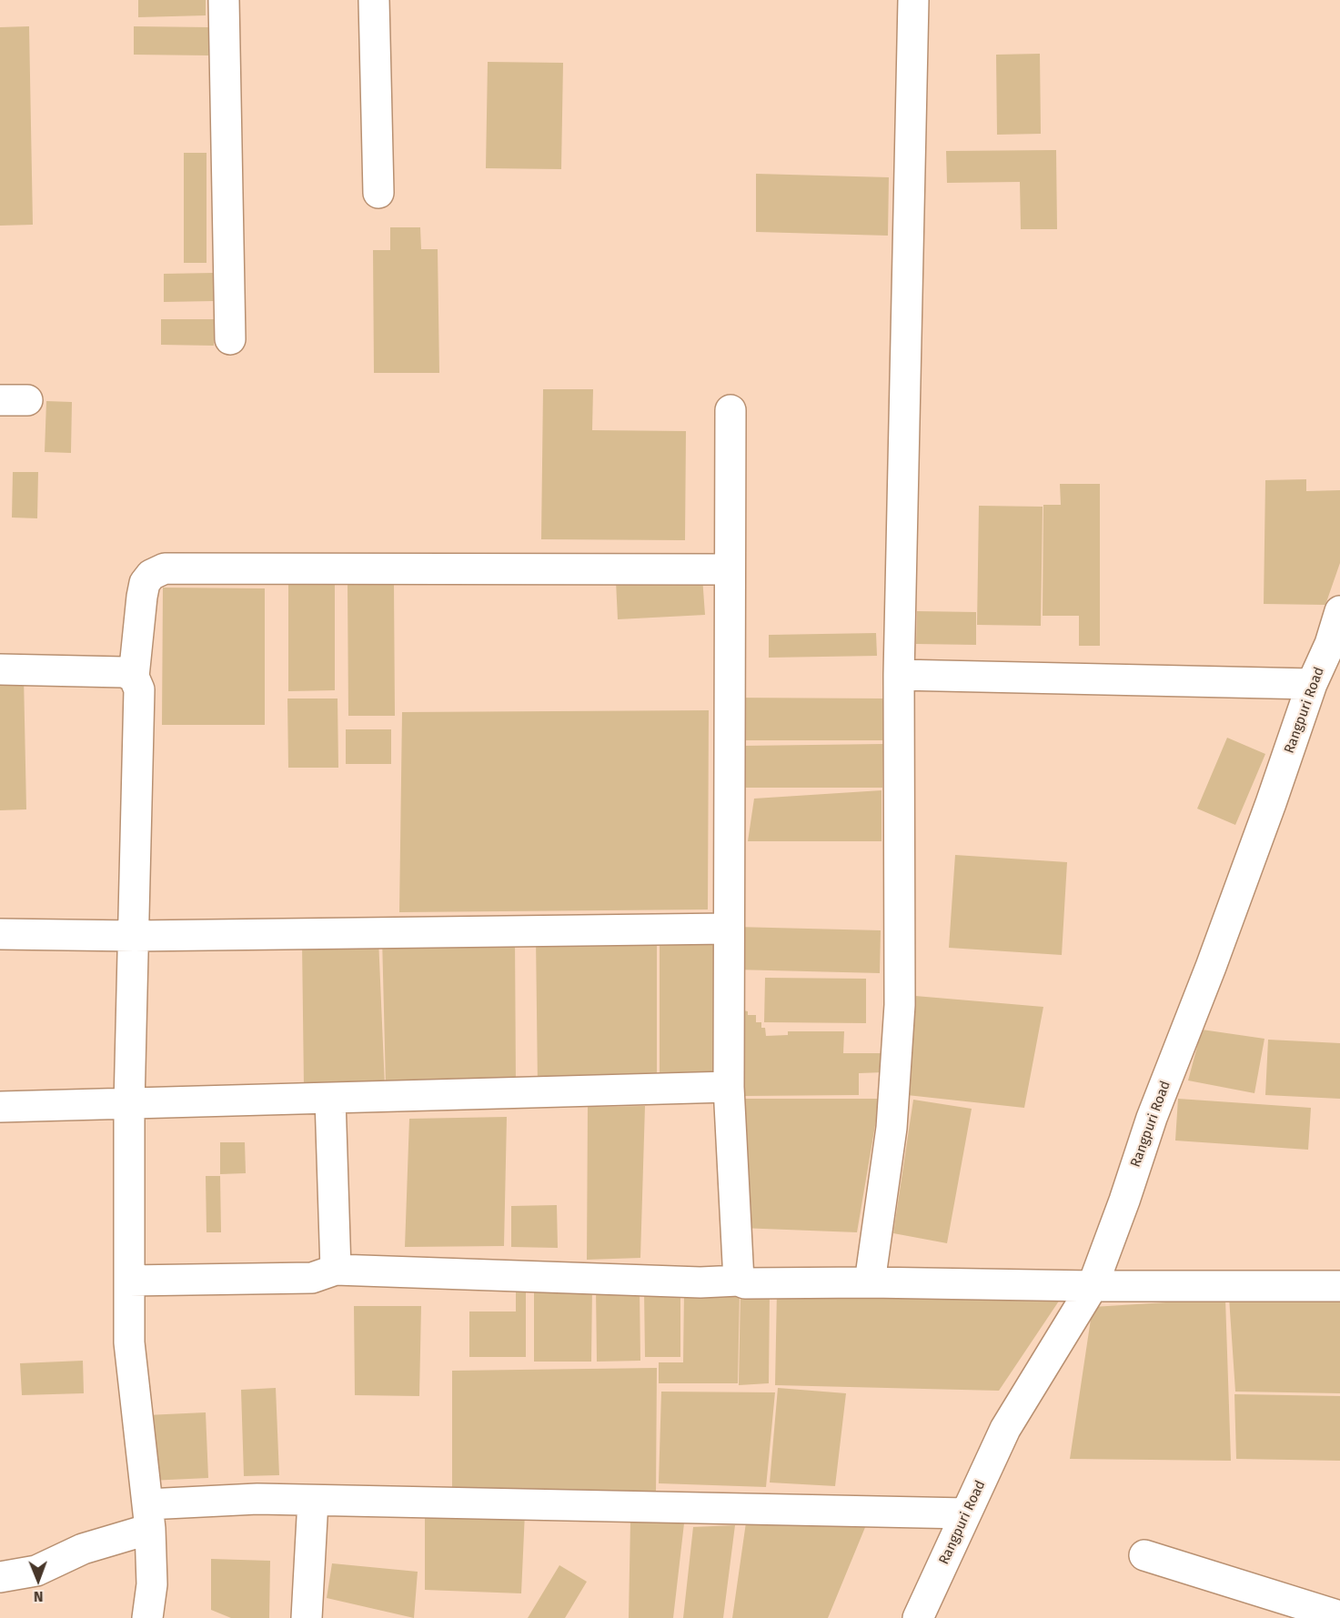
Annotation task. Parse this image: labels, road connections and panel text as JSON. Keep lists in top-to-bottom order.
{
  "streets": {
    "street": ["Rangpuri Road"]
  },
  "north": "bottom"
}
